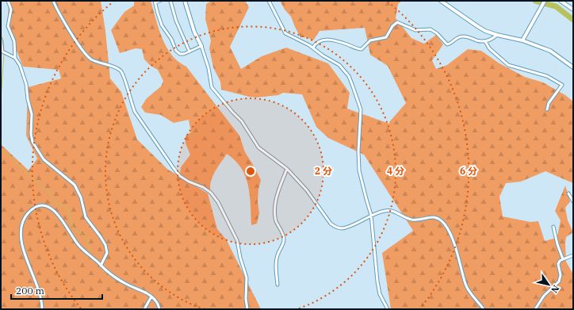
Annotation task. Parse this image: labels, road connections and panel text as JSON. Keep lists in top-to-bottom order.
{
  "scale_bar": "200 m",
  "north": "bottom right",
  "rings": ["2 分", "4 分", "6 分"]
}
